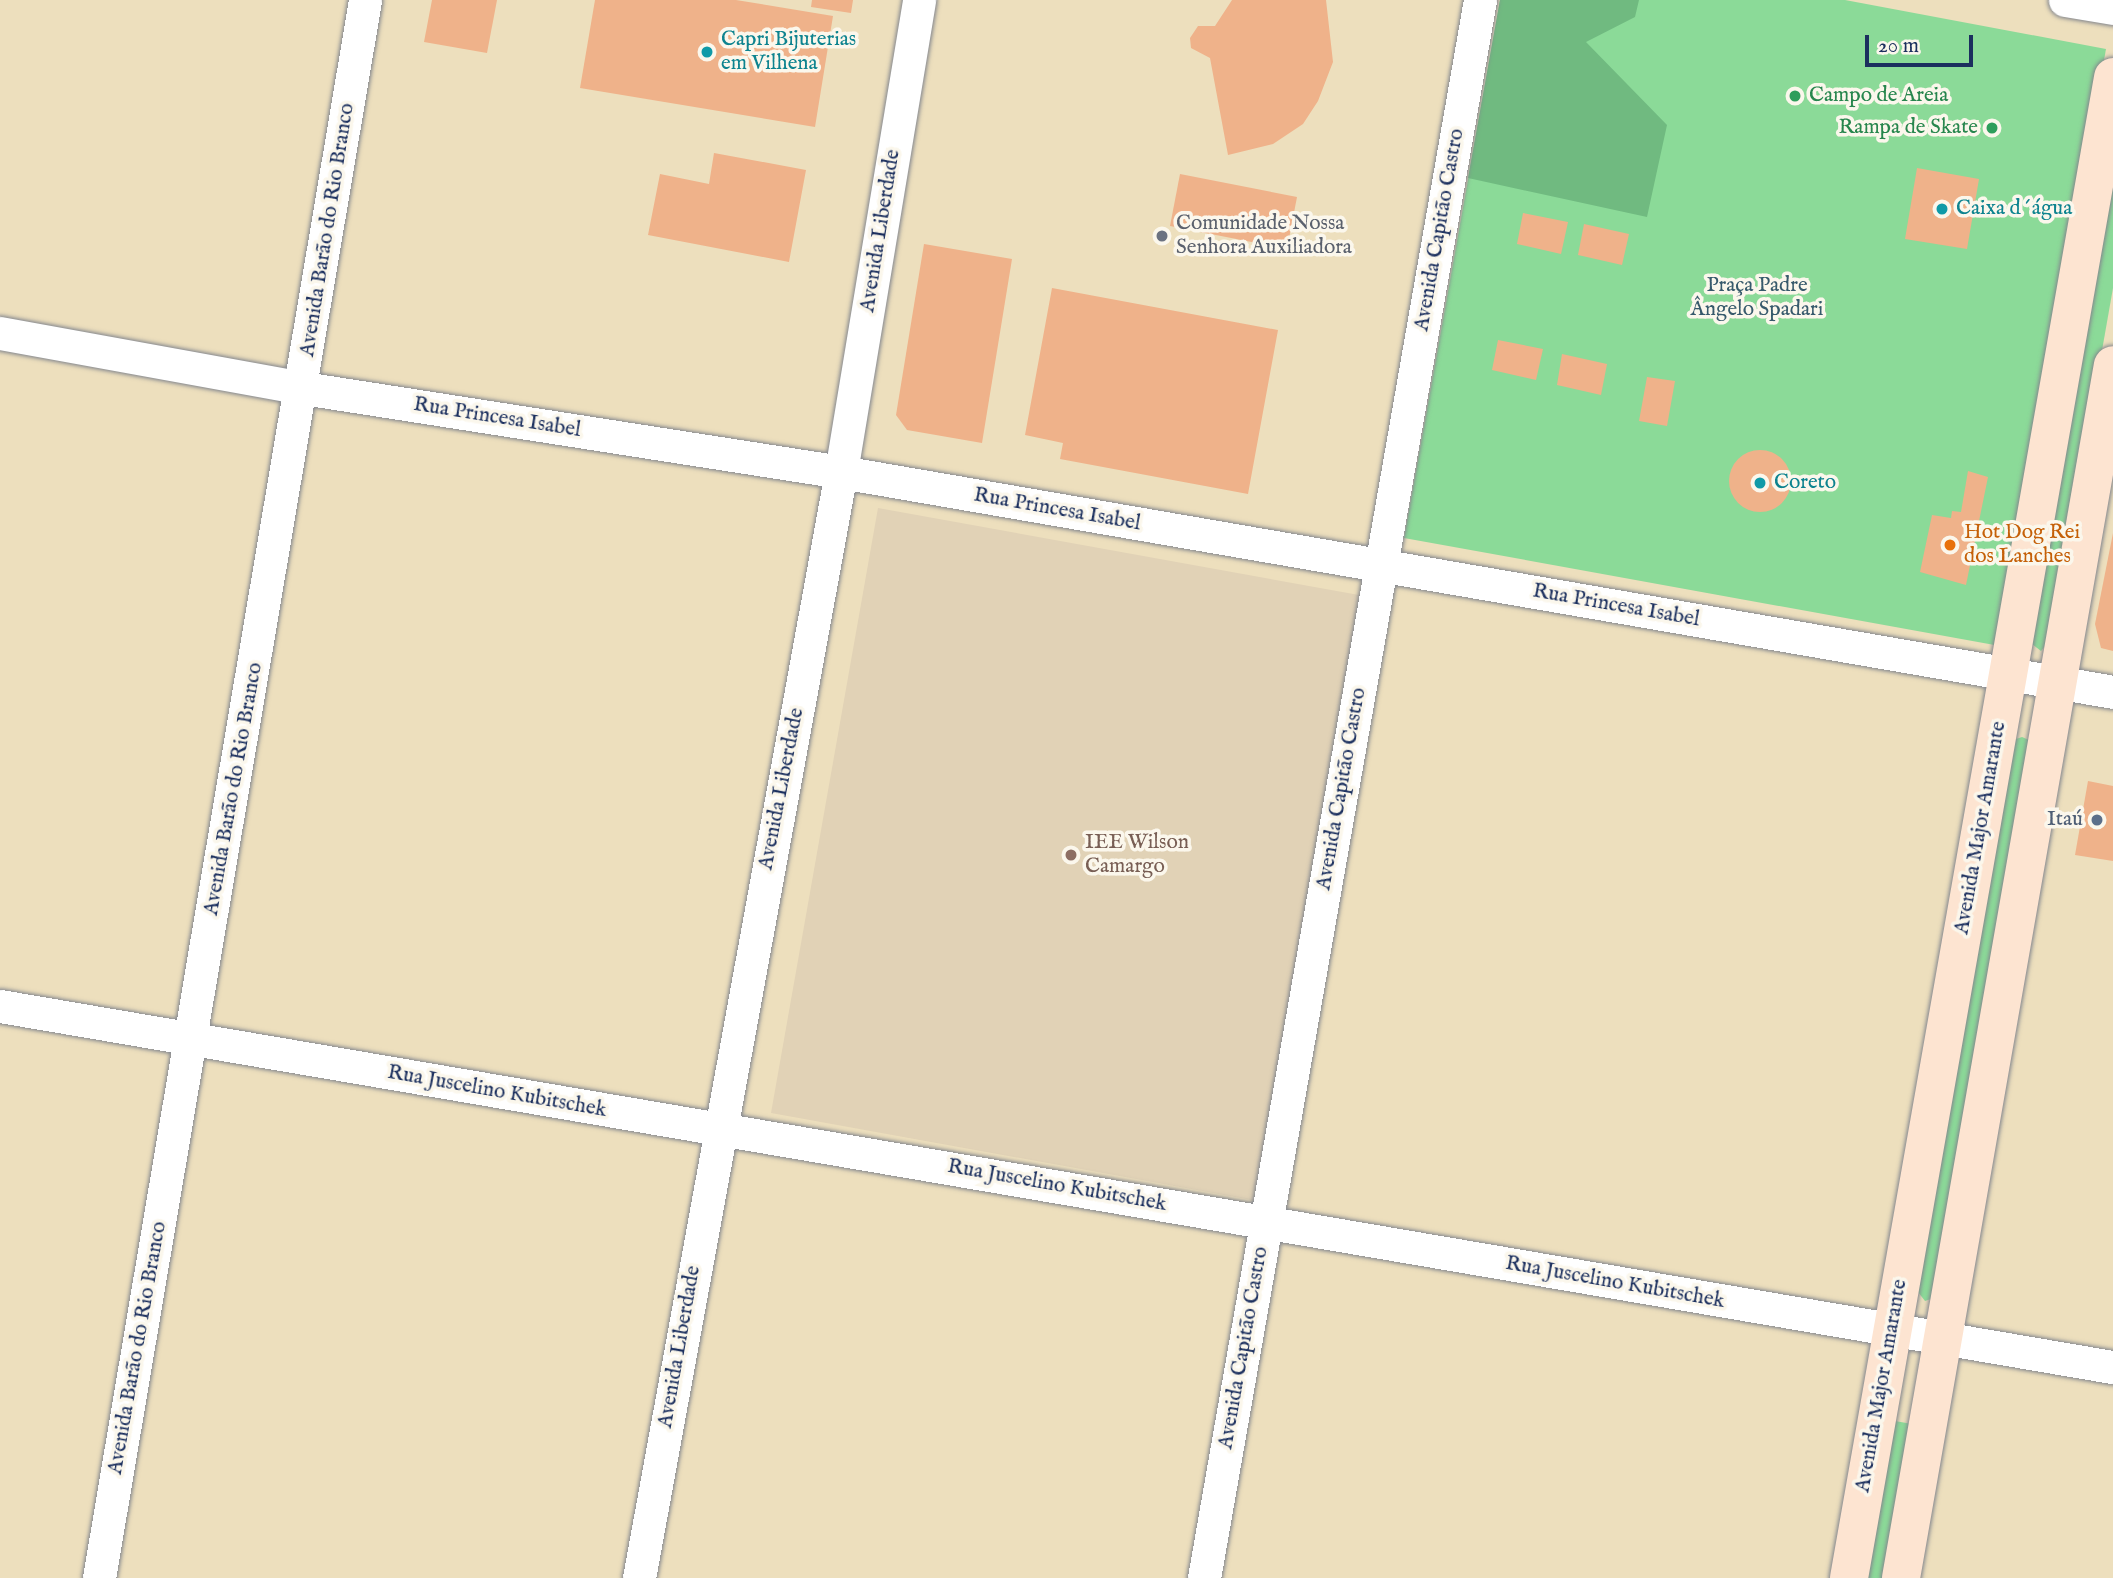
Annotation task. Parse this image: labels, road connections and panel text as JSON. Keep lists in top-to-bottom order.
{
  "streets": {
    "street": [
      "Avenida Barão do Rio Branco",
      "Avenida Capitão Castro",
      "Avenida Liberdade",
      "Rua Princesa Isabel",
      "Avenida Major Amarante",
      "Rua Juscelino Kubitschek"
    ]
  },
  "crossings": [
    ["Avenida Barão do Rio Branco", "Rua Princesa Isabel"],
    ["Avenida Barão do Rio Branco", "Rua Juscelino Kubitschek"],
    ["Avenida Capitão Castro", "Rua Princesa Isabel"],
    ["Avenida Capitão Castro", "Rua Juscelino Kubitschek"],
    ["Avenida Liberdade", "Rua Princesa Isabel"],
    ["Avenida Liberdade", "Rua Juscelino Kubitschek"],
    ["Rua Princesa Isabel", "Avenida Major Amarante"],
    ["Avenida Major Amarante", "Rua Juscelino Kubitschek"]
  ],
  "parks": ["Praça Padre Ângelo Spadari"],
  "places": [
    "Capri Bijuterias em Vilhena",
    "Campo de Areia",
    "Rampa de Skate",
    "Caixa d´água",
    "Comunidade Nossa Senhora Auxiliadora",
    "Coreto",
    "Hot Dog Rei dos Lanches",
    "Itaú",
    "IEE Wilson Camargo"
  ],
  "scale_bar": "20 m"
}
